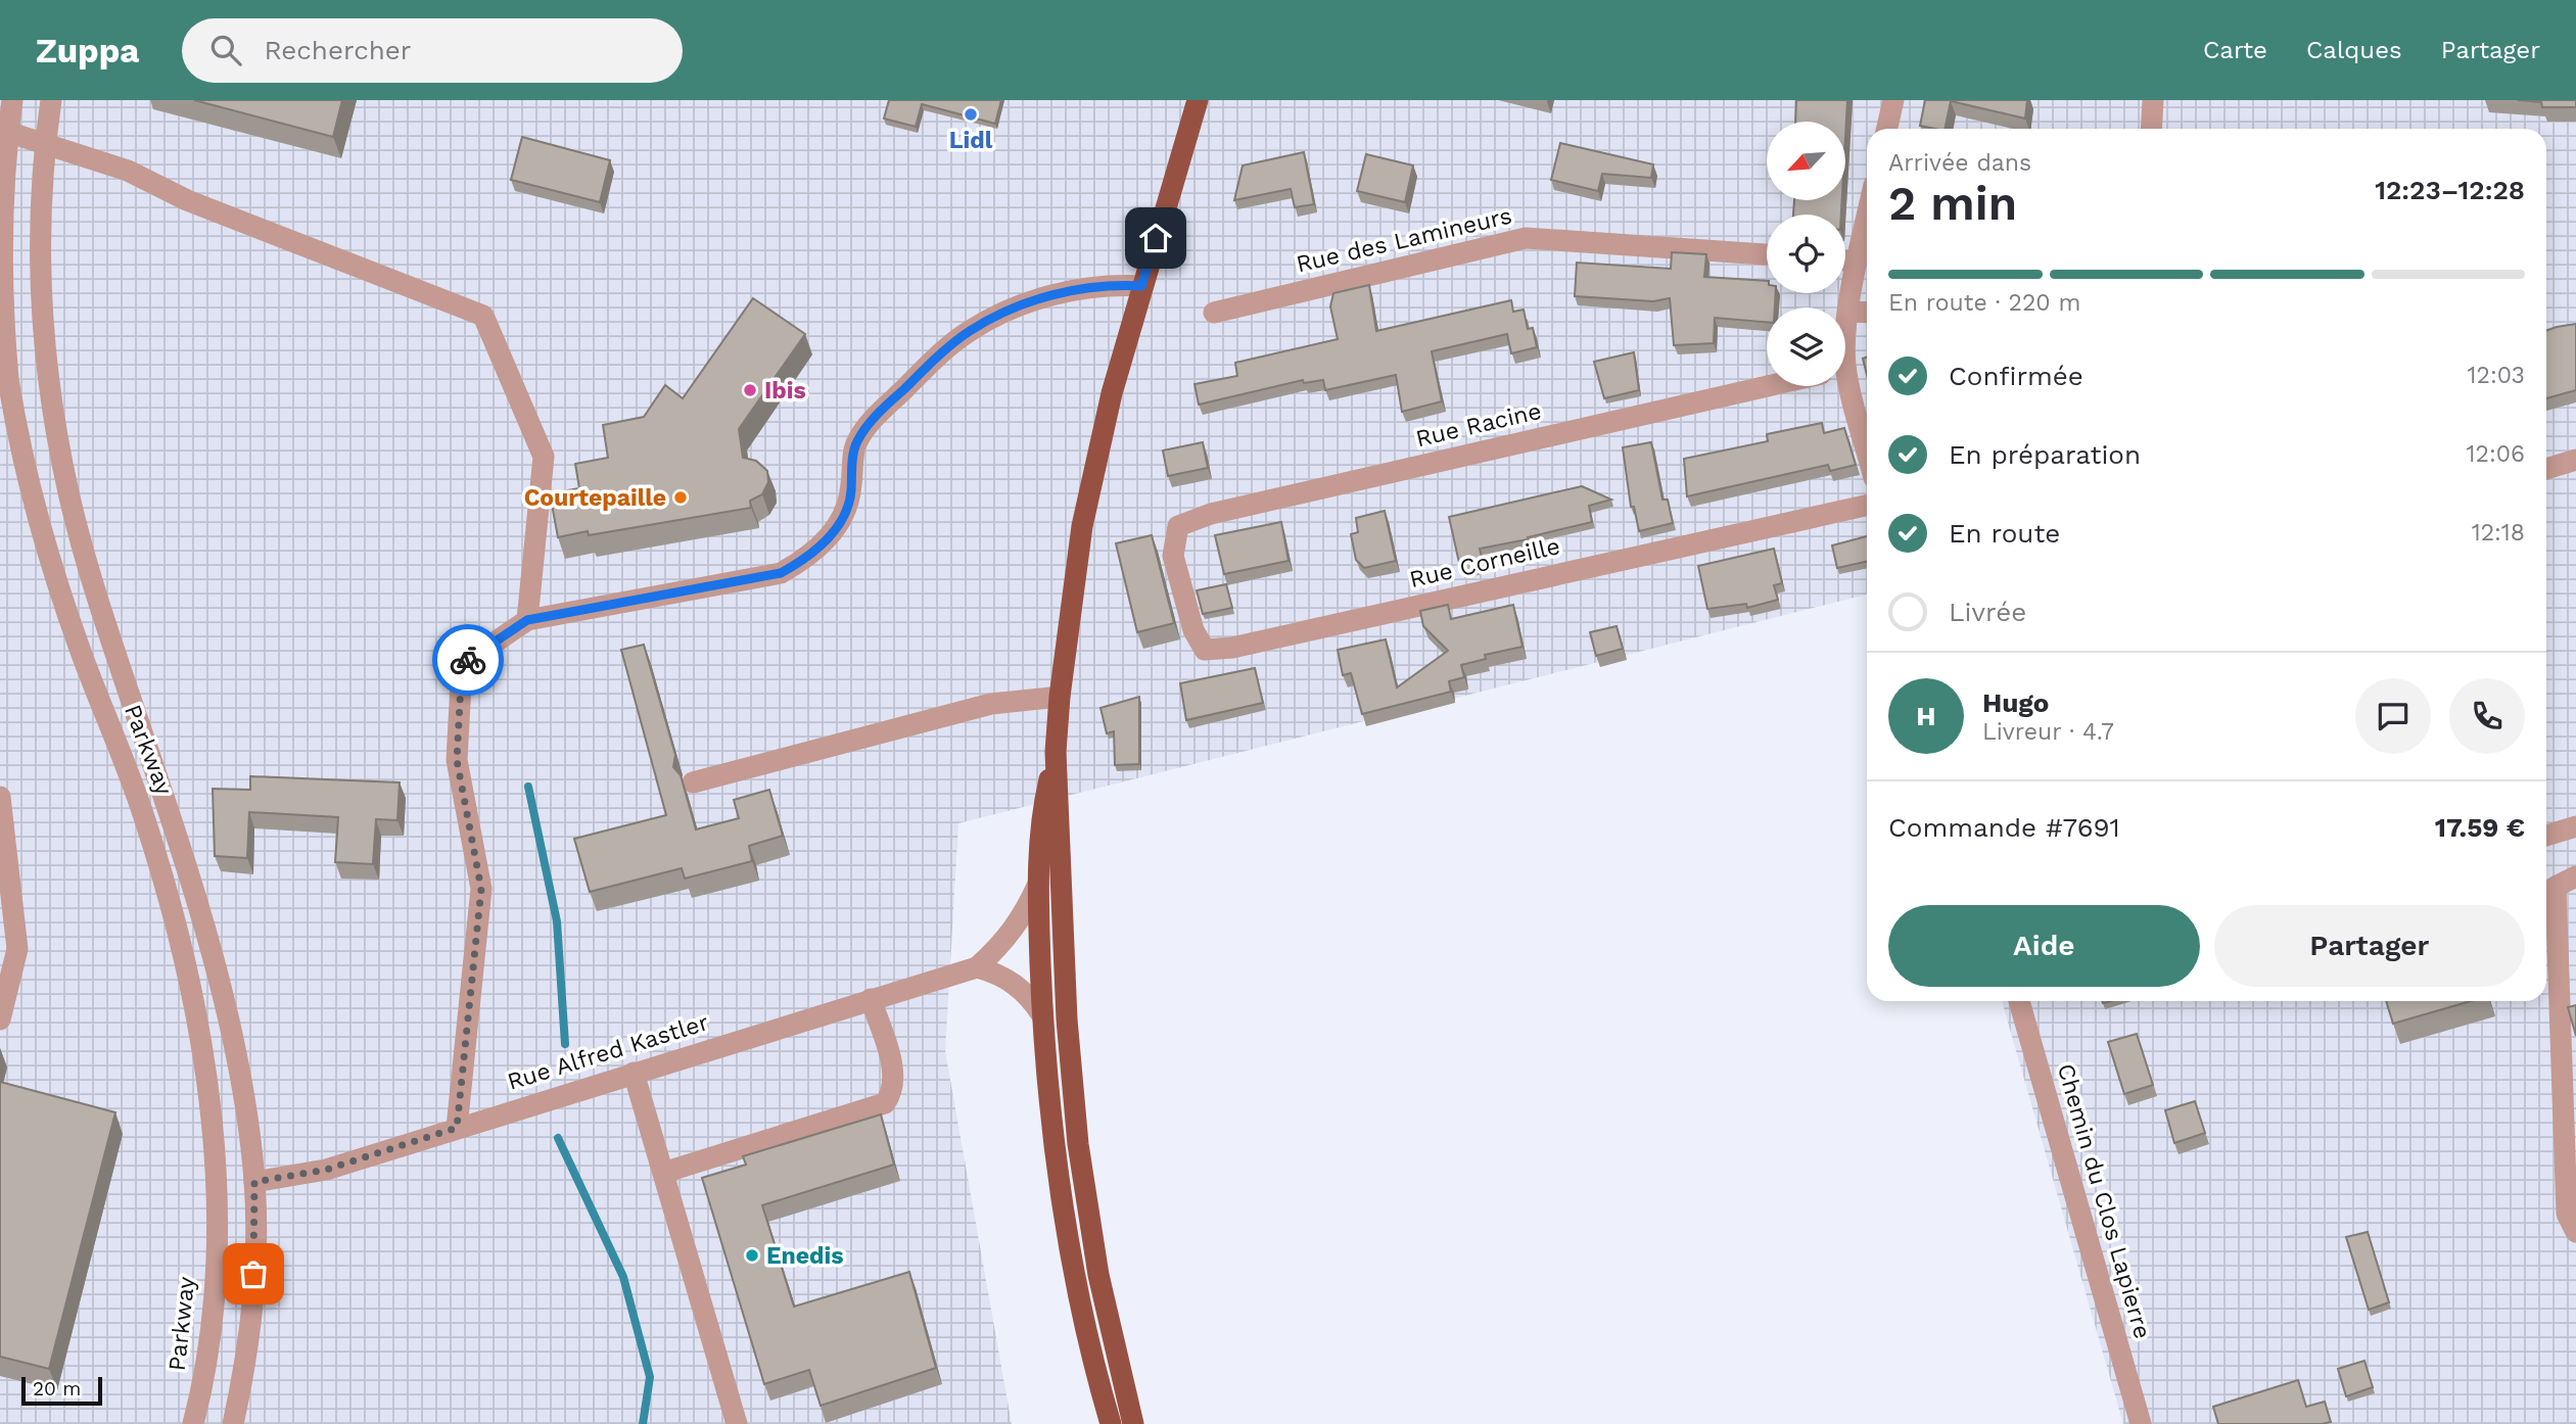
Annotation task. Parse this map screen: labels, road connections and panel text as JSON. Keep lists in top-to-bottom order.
{
  "streets": {
    "street": [
      "Rue des Lamineurs",
      "Rue Racine",
      "Rue Corneille",
      "Parkway",
      "Rue Alfred Kastler",
      "Chemin du Clos Lapierre"
    ]
  },
  "crossings": [
    ["Rue Racine", "Rue Corneille"],
    ["Parkway", "Rue Alfred Kastler"]
  ],
  "places": [
    "Lidl",
    "Ibis",
    "Courtepaille",
    "Enedis"
  ],
  "scale_bar": "20 m",
  "north": "bottom left",
  "page": {
    "header": "Zuppa",
    "search": "Rechercher",
    "nav": ["Carte", "Calques", "Partager"],
    "heading": ["2 min", "Arrivée dans", "12:23–12:28"],
    "panel": [
      "Hugo",
      "Livreur · 4.7",
      "Commande #7691",
      "17.59 €"
    ],
    "bar": "En route · 220 m",
    "list": [
      ["Confirmée", "12:03"],
      ["En préparation", "12:06"],
      ["En route", "12:18"],
      "Livrée"
    ],
    "round": "H",
    "buttons": ["Aide", "Partager"],
    "scale": "20 m"
  }
}
